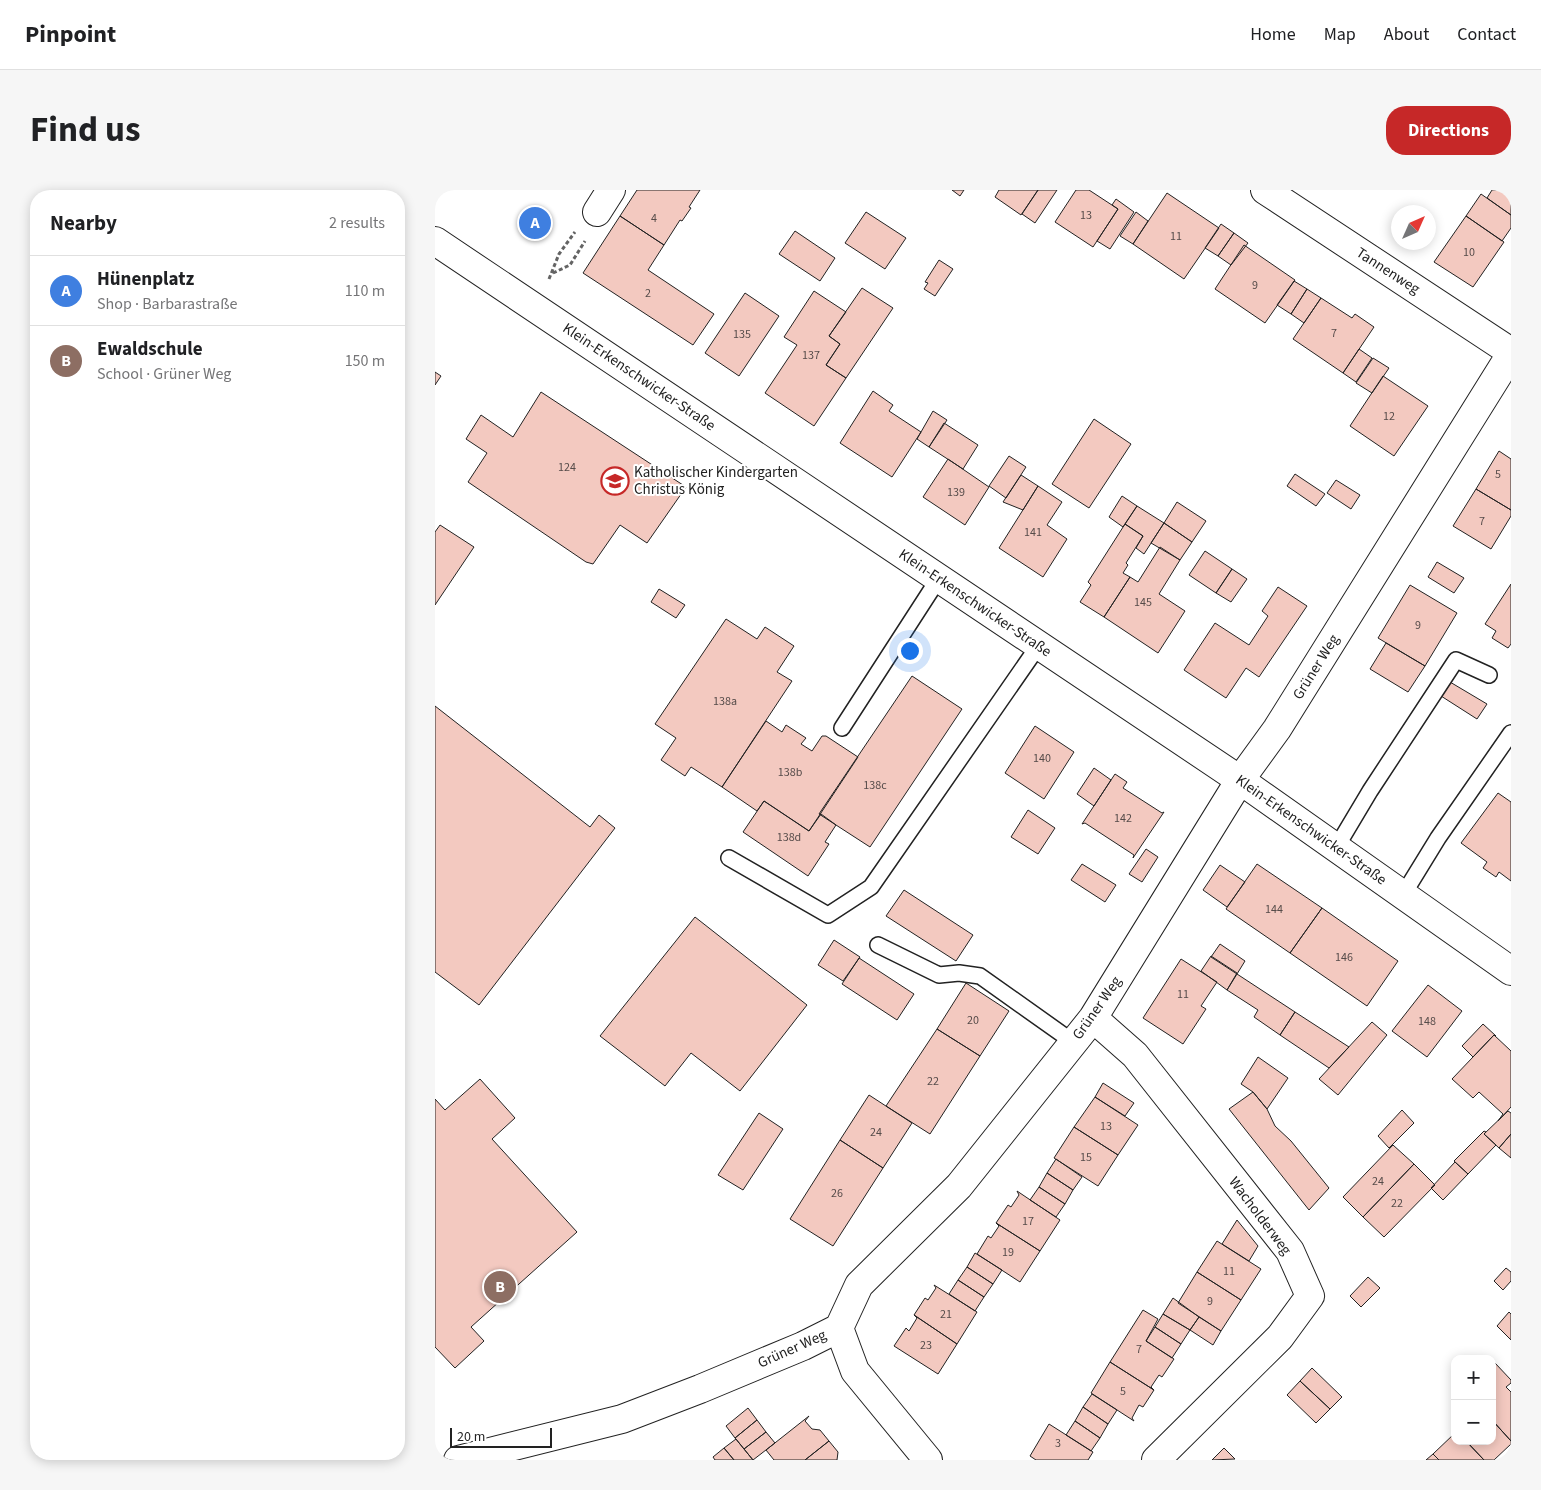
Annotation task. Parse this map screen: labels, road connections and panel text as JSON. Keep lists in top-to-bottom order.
{
  "streets": {
    "street": [
      "Tannenweg",
      "Klein-Erkenschwicker-Straße",
      "Grüner Weg",
      "Wacholderweg"
    ]
  },
  "crossings": [
    ["Tannenweg", "Grüner Weg"],
    ["Klein-Erkenschwicker-Straße", "Grüner Weg"],
    ["Grüner Weg", "Wacholderweg"]
  ],
  "places": {
    "school or university": ["Katholischer Kindergarten Christus König"]
  },
  "house_numbers": [
    "13",
    "4",
    "11",
    "10",
    "9",
    "2",
    "7",
    "135",
    "137",
    "12",
    "124",
    "5",
    "139",
    "7",
    "141",
    "145",
    "9",
    "138a",
    "140",
    "138b",
    "138c",
    "142",
    "138d",
    "144",
    "146",
    "11",
    "20",
    "148",
    "22",
    "13",
    "24",
    "15",
    "24",
    "26",
    "22",
    "17",
    "19",
    "11",
    "9",
    "21",
    "23",
    "7",
    "5",
    "3"
  ],
  "scale_bar": "20 m",
  "north": "top right",
  "page": {
    "header": "Pinpoint",
    "nav": [
      "Home",
      "Map",
      "About",
      "Contact"
    ],
    "title": "Find us",
    "buttons": "Directions",
    "heading": ["Nearby", "2 results"],
    "pins": ["A", "B"],
    "list": [
      {
        "mark": "A",
        "name": "Hünenplatz",
        "note": "Shop · Barbarastraße",
        "value": "110 m"
      },
      {
        "mark": "B",
        "name": "Ewaldschule",
        "note": "School · Grüner Weg",
        "value": "150 m"
      }
    ],
    "map_buttons": ["+", "−"],
    "scale": "20 m"
  }
}
